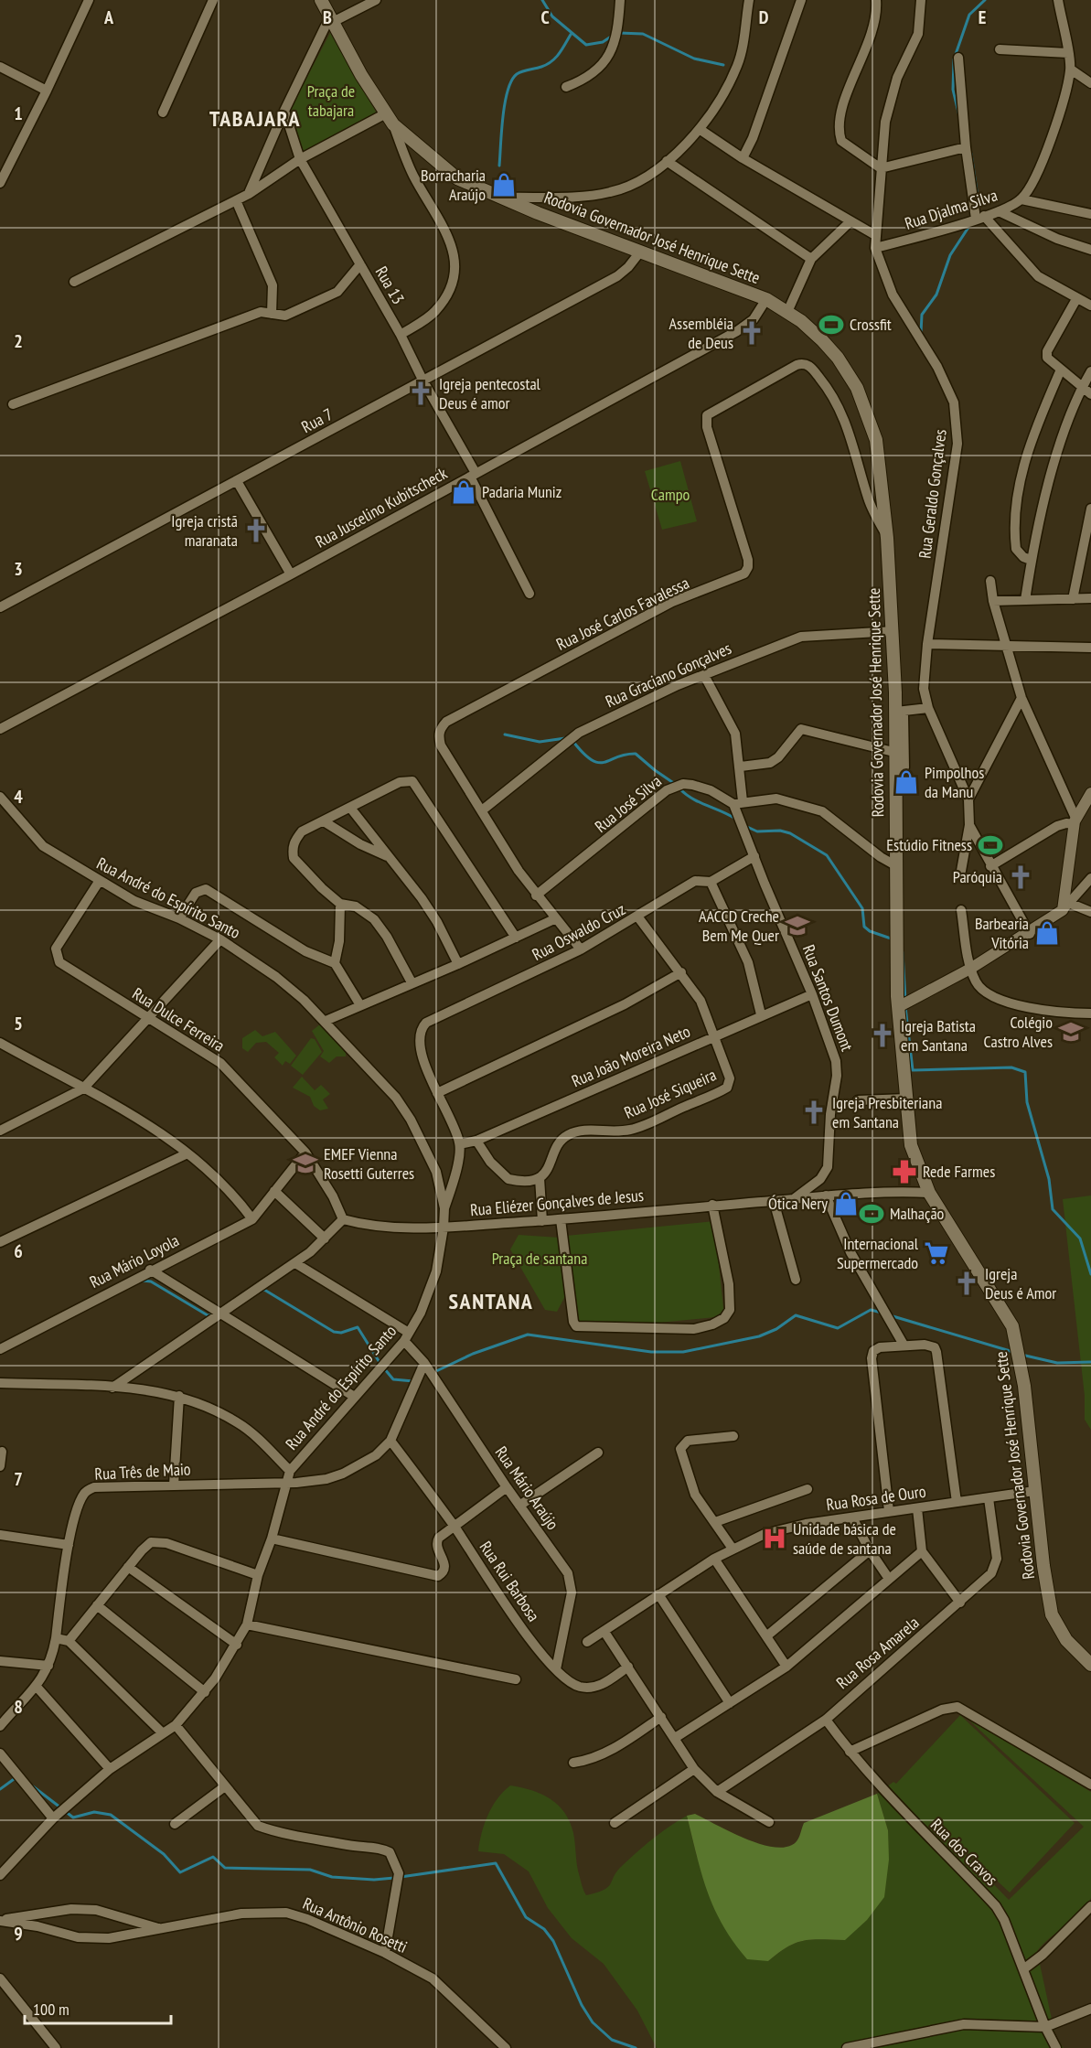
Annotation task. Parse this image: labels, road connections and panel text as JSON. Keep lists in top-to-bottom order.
{
  "streets": {
    "main road": ["Rodovia Governador José Henrique Sette"],
    "street": [
      "Rua Djalma Silva",
      "Rua 13",
      "Rua 7",
      "Rua Geraldo Gonçalves",
      "Rua Juscelino Kubitscheck",
      "Rua José Carlos Favalessa",
      "Rua Graciano Gonçalves",
      "Rua José Silva",
      "Rua André do Espírito Santo",
      "Rua Oswaldo Cruz",
      "Rua Santos Dumont",
      "Rua Dulce Ferreira",
      "Rua João Moreira Neto",
      "Rua José Siqueira",
      "Rua Eliézer Gonçalves de Jesus",
      "Rua Mário Loyola",
      "Rua Três de Maio",
      "Rua Mário Araújo",
      "Rua Rosa de Ouro",
      "Rua Rui Barbosa",
      "Rua Rosa Amarela",
      "Rua dos Cravos",
      "Rua Antônio Rosetti"
    ]
  },
  "crossings": [
    ["Rua Djalma Silva", "Rua Geraldo Gonçalves"],
    ["Rodovia Governador José Henrique Sette", "Rua 7"],
    ["Rodovia Governador José Henrique Sette", "Rua Juscelino Kubitscheck"],
    ["Rodovia Governador José Henrique Sette", "Rua José Carlos Favalessa"],
    ["Rodovia Governador José Henrique Sette", "Rua Graciano Gonçalves"],
    ["Rodovia Governador José Henrique Sette", "Rua Eliézer Gonçalves de Jesus"],
    ["Rodovia Governador José Henrique Sette", "Rua Rosa de Ouro"],
    ["Rua 13", "Rua 7"],
    ["Rua 13", "Rua Juscelino Kubitscheck"],
    ["Rua José Carlos Favalessa", "Rua Graciano Gonçalves"],
    ["Rua Graciano Gonçalves", "Rua Santos Dumont"],
    ["Rua José Silva", "Rua Santos Dumont"],
    ["Rua André do Espírito Santo", "Rua Dulce Ferreira"],
    ["Rua André do Espírito Santo", "Rua Eliézer Gonçalves de Jesus"],
    ["Rua André do Espírito Santo", "Rua Três de Maio"],
    ["Rua André do Espírito Santo", "Rua Mário Araújo"],
    ["Rua Oswaldo Cruz", "Rua Santos Dumont"],
    ["Rua Oswaldo Cruz", "Rua José Siqueira"],
    ["Rua Santos Dumont", "Rua João Moreira Neto"],
    ["Rua Santos Dumont", "Rua Eliézer Gonçalves de Jesus"],
    ["Rua Dulce Ferreira", "Rua Eliézer Gonçalves de Jesus"],
    ["Rua Dulce Ferreira", "Rua Mário Loyola"],
    ["Rua João Moreira Neto", "Rua José Siqueira"],
    ["Rua Três de Maio", "Rua Rui Barbosa"],
    ["Rua Mário Araújo", "Rua Rui Barbosa"],
    ["Rua Rosa de Ouro", "Rua Rosa Amarela"],
    ["Rua Rosa Amarela", "Rua dos Cravos"]
  ],
  "districts": ["TABAJARA", "SANTANA"],
  "parks": ["Praça de tabajara", "Campo", "Praça de santana"],
  "places": {
    "shop": [
      "Borracharia Araújo",
      "Padaria Muniz",
      "Pimpolhos da Manu",
      "Barbearia Vitória",
      "Ótica Nery"
    ],
    "sports": ["Crossfit", "Estúdio Fitness", "Malhação"],
    "church": [
      "Assembléia de Deus",
      "Igreja pentecostal Deus é amor",
      "Igreja cristã maranata",
      "Paróquia",
      "Igreja Batista em Santana",
      "Igreja Presbiteriana em Santana",
      "Igreja Deus é Amor"
    ],
    "school or university": ["AACCD Creche Bem Me Quer", "Colégio Castro Alves", "EMEF Vienna Rosetti Guterres"],
    "pharmacy": ["Rede Farmes"],
    "supermarket": ["Internacional Supermercado"],
    "hospital": ["Unidade básica de saúde de santana"]
  },
  "scale_bar": "100 m",
  "grid": {
    "columns": [
      "A",
      "B",
      "C",
      "D",
      "E"
    ],
    "rows": [
      "1",
      "2",
      "3",
      "4",
      "5",
      "6",
      "7",
      "8",
      "9"
    ]
  }
}
